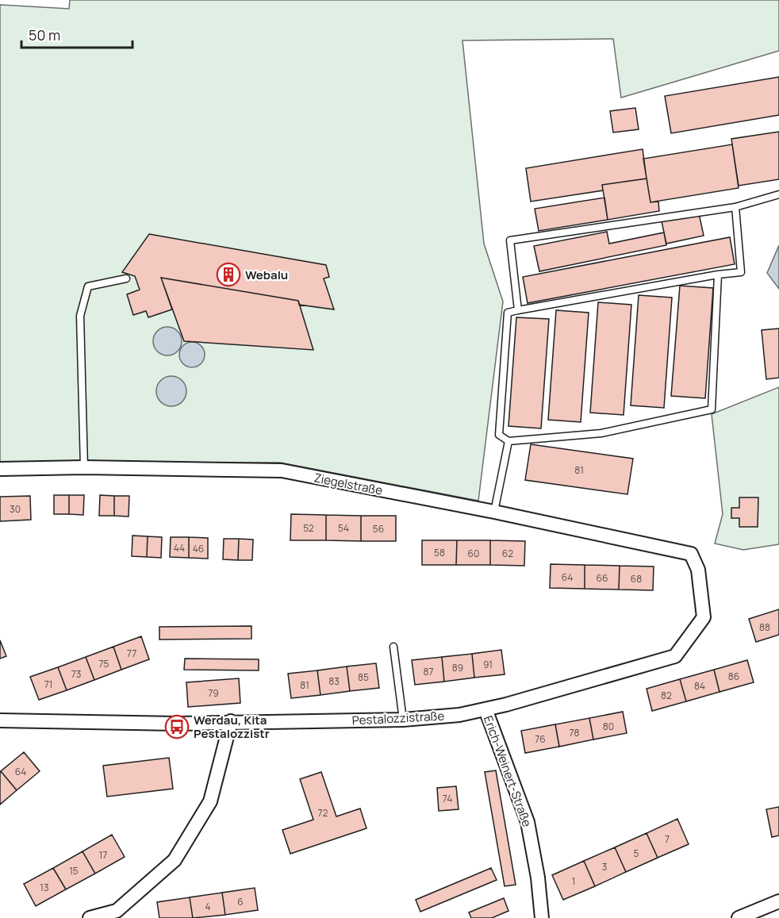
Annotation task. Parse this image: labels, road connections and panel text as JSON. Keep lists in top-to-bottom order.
{
  "streets": {
    "street": ["Ziegelstraße", "Pestalozzistraße", "Erich-Weinert-Straße"]
  },
  "crossings": [
    ["Ziegelstraße", "Pestalozzistraße"],
    ["Pestalozzistraße", "Erich-Weinert-Straße"]
  ],
  "places": {
    "building": ["Webalu"],
    "bus stop": ["Werdau, Kita Pestalozzistr"]
  },
  "house_numbers": [
    "81",
    "30",
    "52",
    "54",
    "56",
    "44",
    "46",
    "58",
    "60",
    "62",
    "64",
    "66",
    "68",
    "88",
    "77",
    "75",
    "91",
    "89",
    "87",
    "73",
    "86",
    "85",
    "83",
    "71",
    "81",
    "84",
    "79",
    "82",
    "80",
    "78",
    "76",
    "64",
    "74",
    "72",
    "7",
    "5",
    "17",
    "3",
    "15",
    "1",
    "13",
    "6",
    "4"
  ],
  "scale_bar": "50 m"
}
